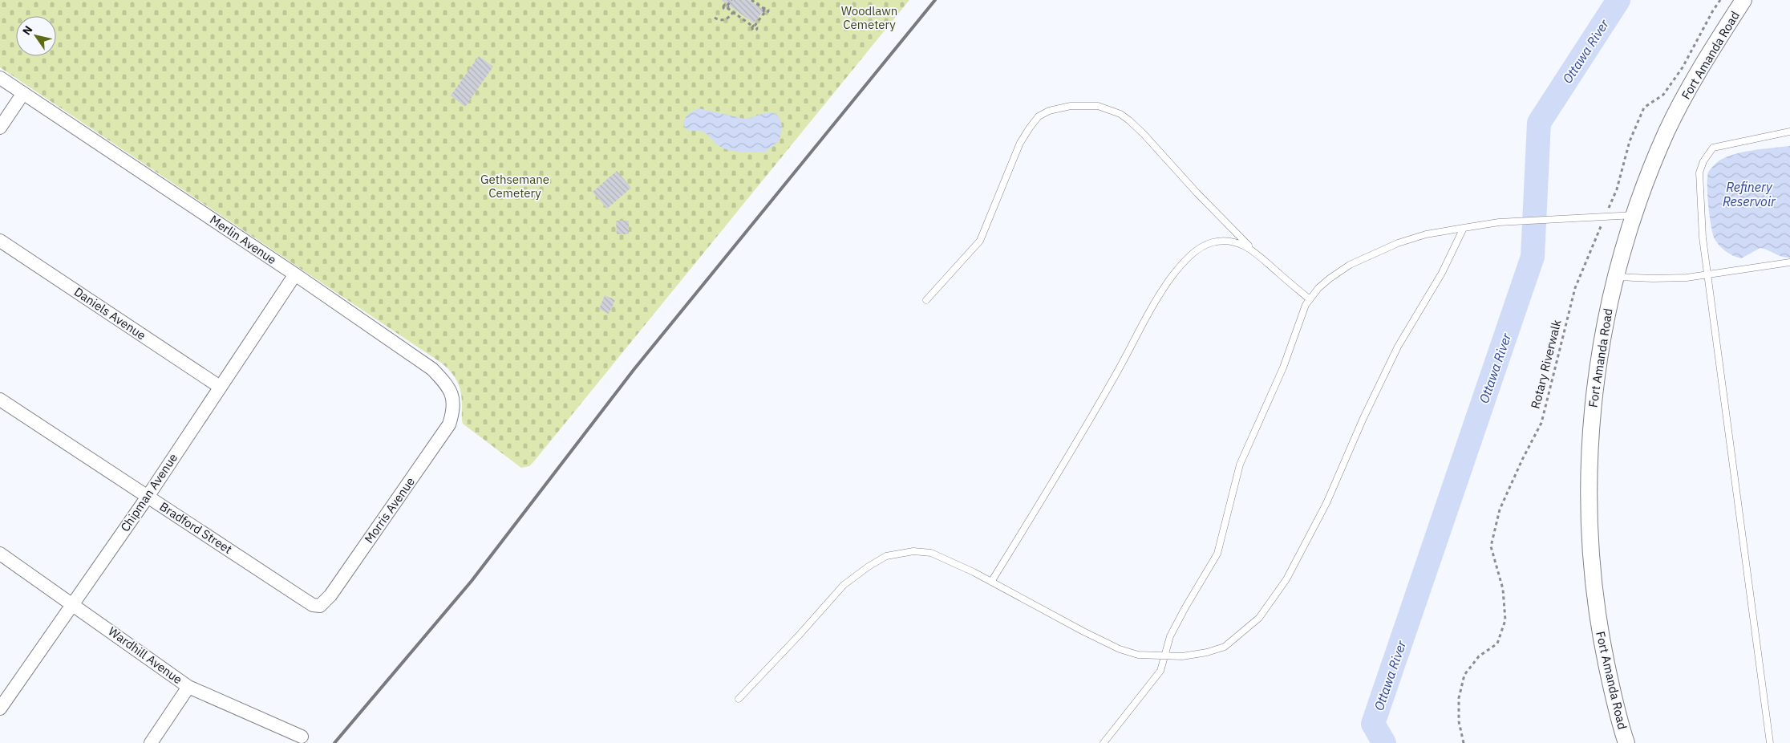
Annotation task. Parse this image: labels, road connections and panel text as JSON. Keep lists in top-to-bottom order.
{
  "streets": {
    "street": [
      "Fort Amanda Road",
      "Merlin Avenue",
      "Daniels Avenue",
      "Chipman Avenue",
      "Morris Avenue",
      "Bradford Street",
      "Wardhill Avenue"
    ],
    "path": ["Rotary Riverwalk"]
  },
  "crossings": [
    ["Merlin Avenue", "Chipman Avenue"],
    ["Merlin Avenue", "Morris Avenue"],
    ["Daniels Avenue", "Chipman Avenue"],
    ["Chipman Avenue", "Bradford Street"],
    ["Chipman Avenue", "Wardhill Avenue"],
    ["Morris Avenue", "Bradford Street"]
  ],
  "water": ["Ottawa River", "Refinery Reservoir"],
  "parks": ["Woodlawn Cemetery", "Gethsemane Cemetery"],
  "north": "top left"
}
